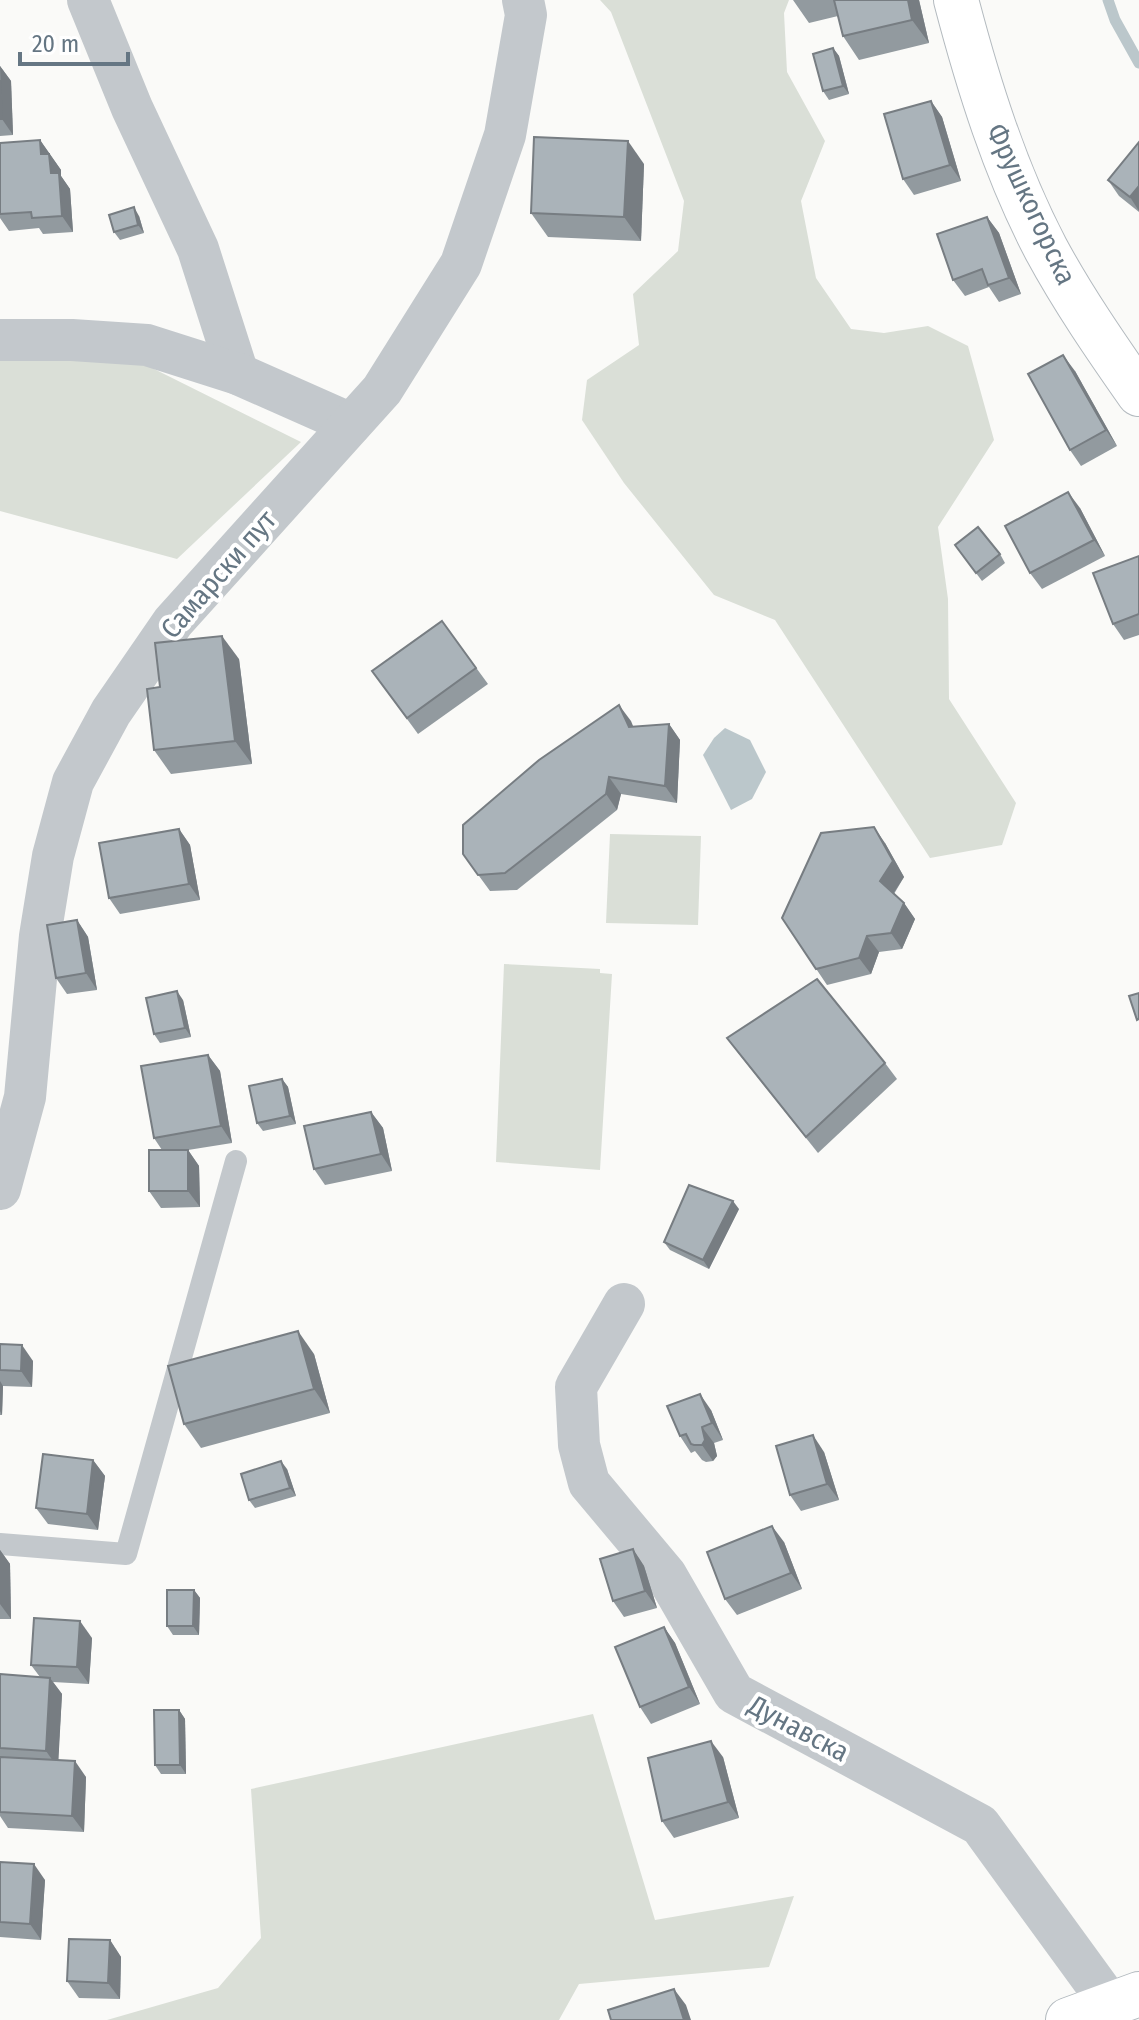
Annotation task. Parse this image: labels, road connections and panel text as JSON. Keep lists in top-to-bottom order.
{
  "streets": {
    "street": ["Фрушкогорска", "Самарски пут", "Дунавска"]
  },
  "scale_bar": "20 m"
}
